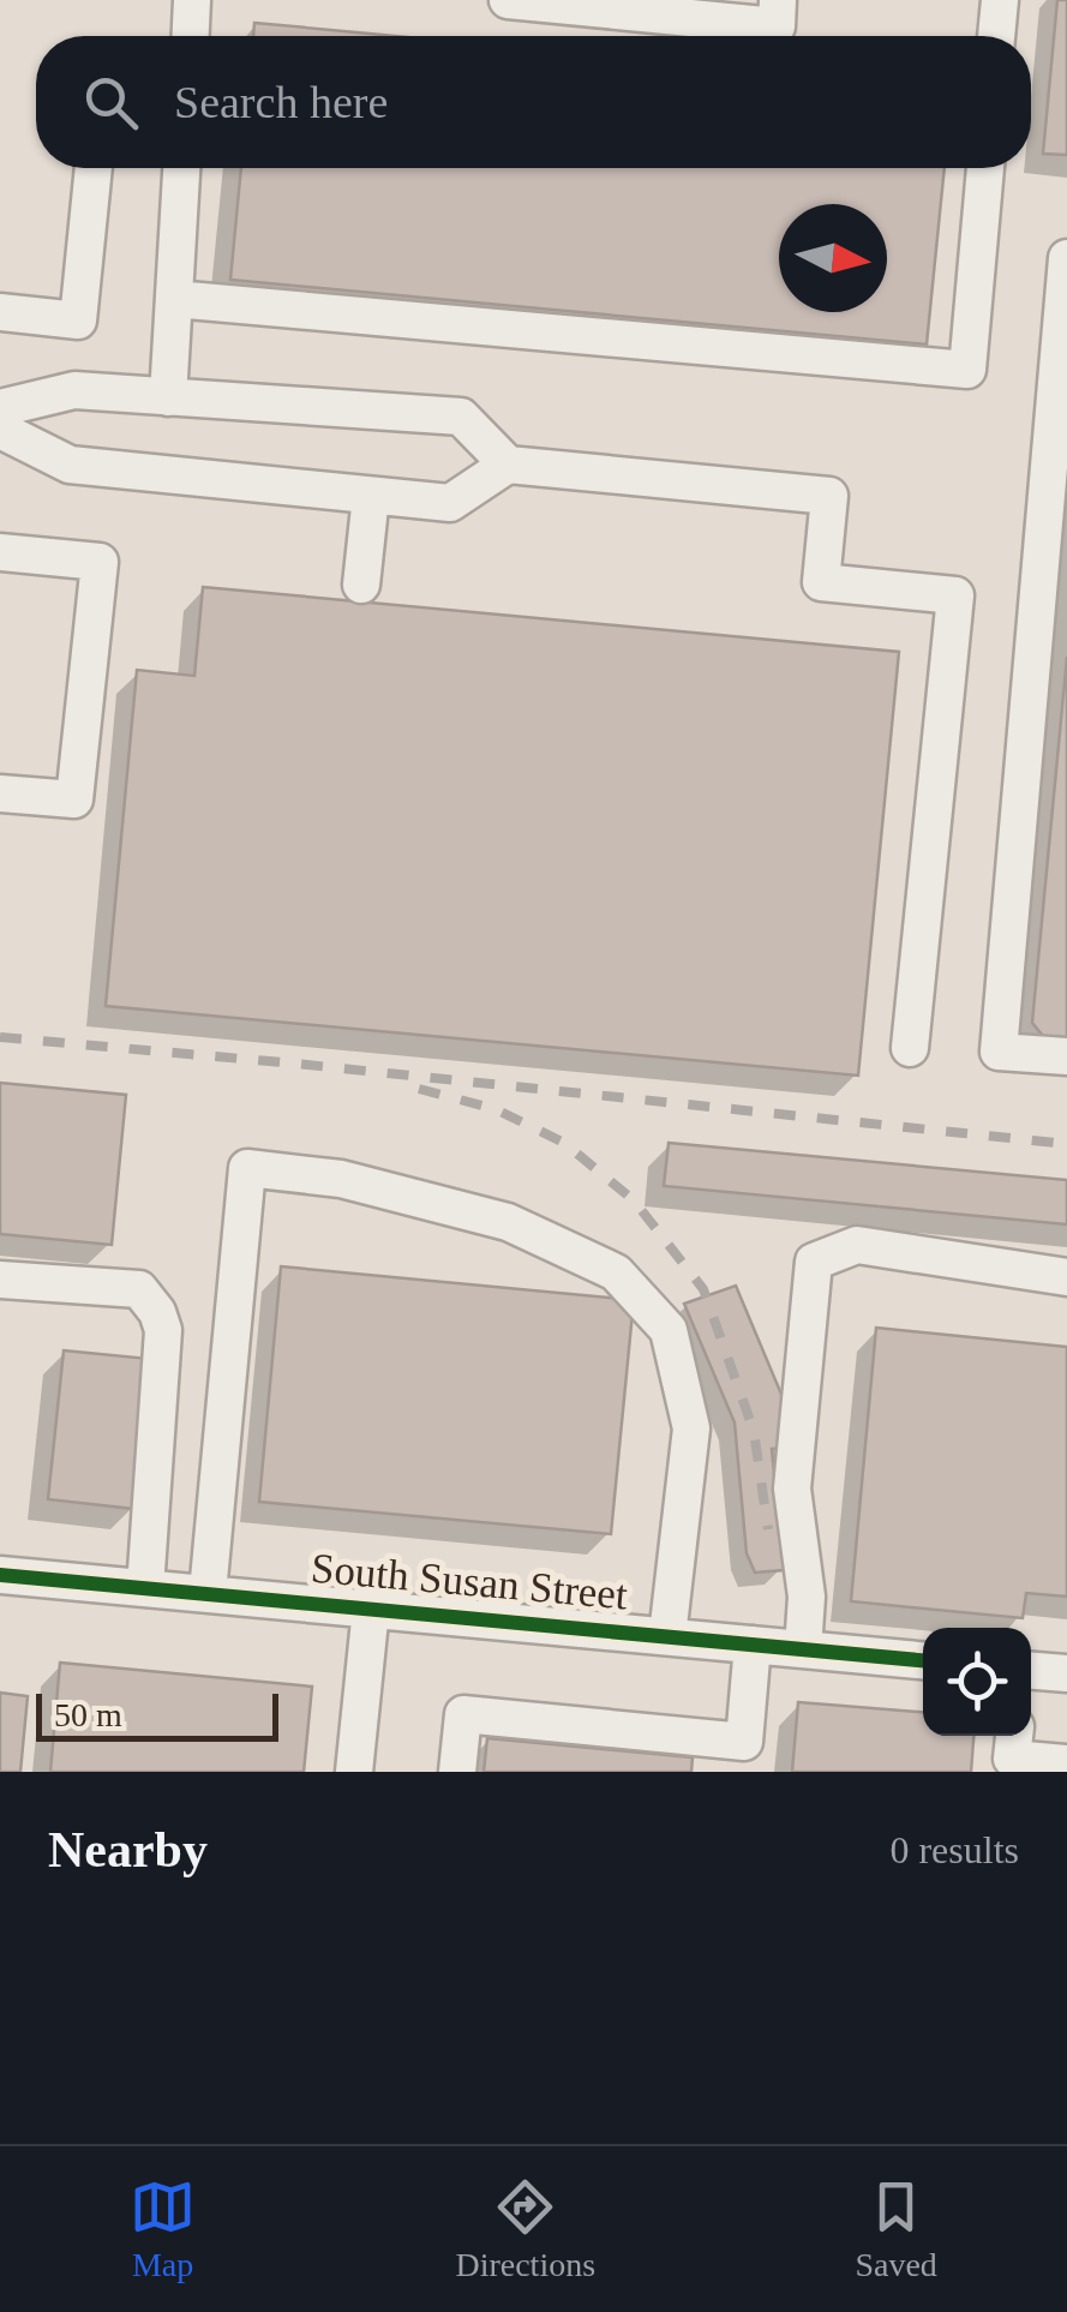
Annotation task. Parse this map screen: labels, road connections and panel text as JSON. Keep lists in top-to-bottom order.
{
  "streets": {
    "street": ["South Susan Street"]
  },
  "scale_bar": "50 m",
  "north": "right",
  "page": {
    "search": "Search here",
    "scale": "50 m",
    "heading": ["Nearby", "0 results"],
    "nav": ["Map", "Directions", "Saved"]
  }
}
